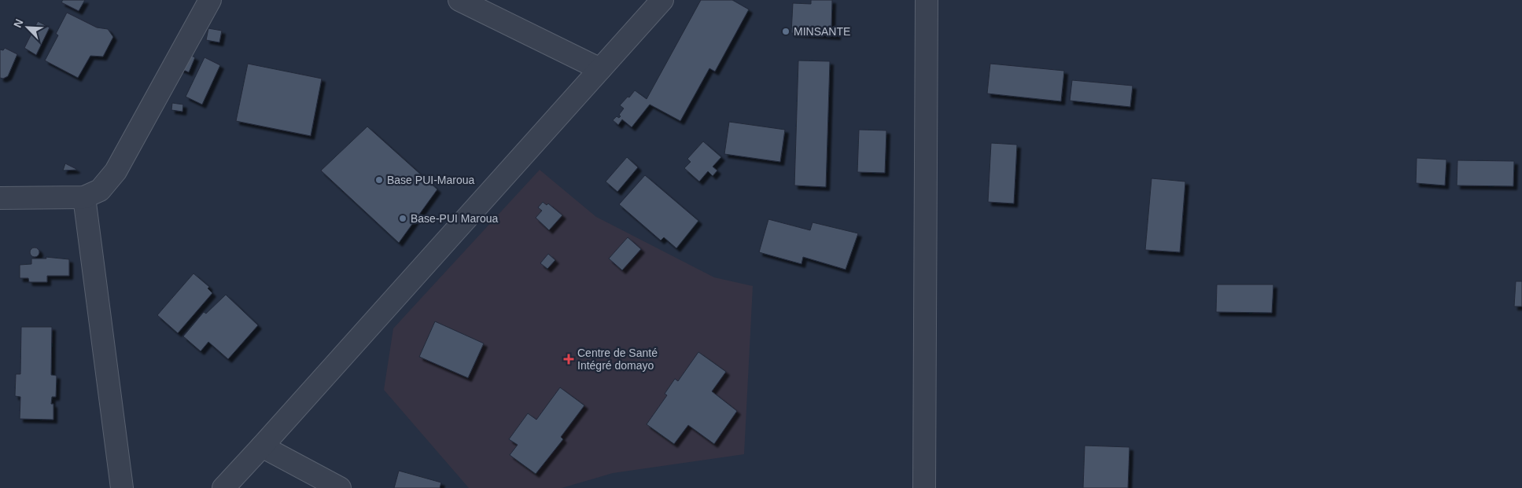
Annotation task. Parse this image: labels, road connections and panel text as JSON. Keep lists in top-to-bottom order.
{
  "places": {
    "other": ["MINSANTE", "Base PUI-Maroua", "Base-PUI Maroua"],
    "health": ["Centre de Santé Intégré domayo"]
  },
  "north": "top left"
}
